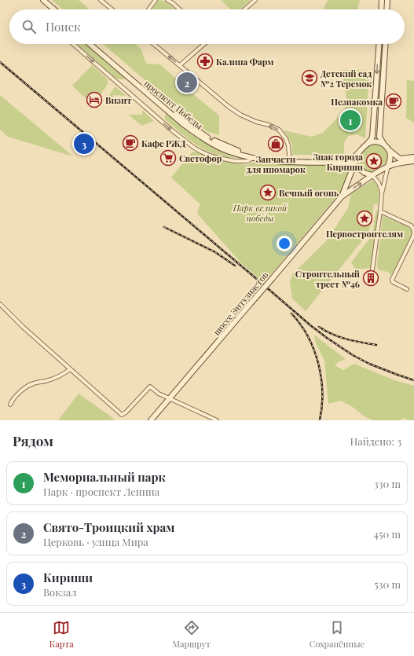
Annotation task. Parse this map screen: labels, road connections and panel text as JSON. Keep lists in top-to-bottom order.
{
  "streets": {
    "main road": ["проспект Победы", "шоссе Энтузиастов"]
  },
  "parks": ["Парк великой победы"],
  "places": {
    "pharmacy": ["Калина Фарм"],
    "school or university": ["Детский сад №2 Теремок"],
    "hotel": ["Визит"],
    "cafe": ["Незнакомка", "Кафе РЖД"],
    "shop": ["Запчасти для иномарок"],
    "supermarket": ["Светофор"],
    "place": ["Знак города Кириши", "Вечный огонь", "Первостроителям"],
    "building": ["Строительный трест №46"]
  },
  "page": {
    "search": "Поиск",
    "pins": ["2", "1", "3"],
    "heading": ["Рядом", "Найдено: 3"],
    "list": [
      {
        "mark": "1",
        "name": "Мемориальный парк",
        "note": "Парк · проспект Ленина",
        "value": "330 m"
      },
      {
        "mark": "2",
        "name": "Свято-Троицкий храм",
        "note": "Церковь · улица Мира",
        "value": "450 m"
      },
      {
        "mark": "3",
        "name": "Кириши",
        "note": "Вокзал",
        "value": "530 m"
      }
    ],
    "nav": ["Карта", "Маршрут", "Сохранённые"]
  }
}
